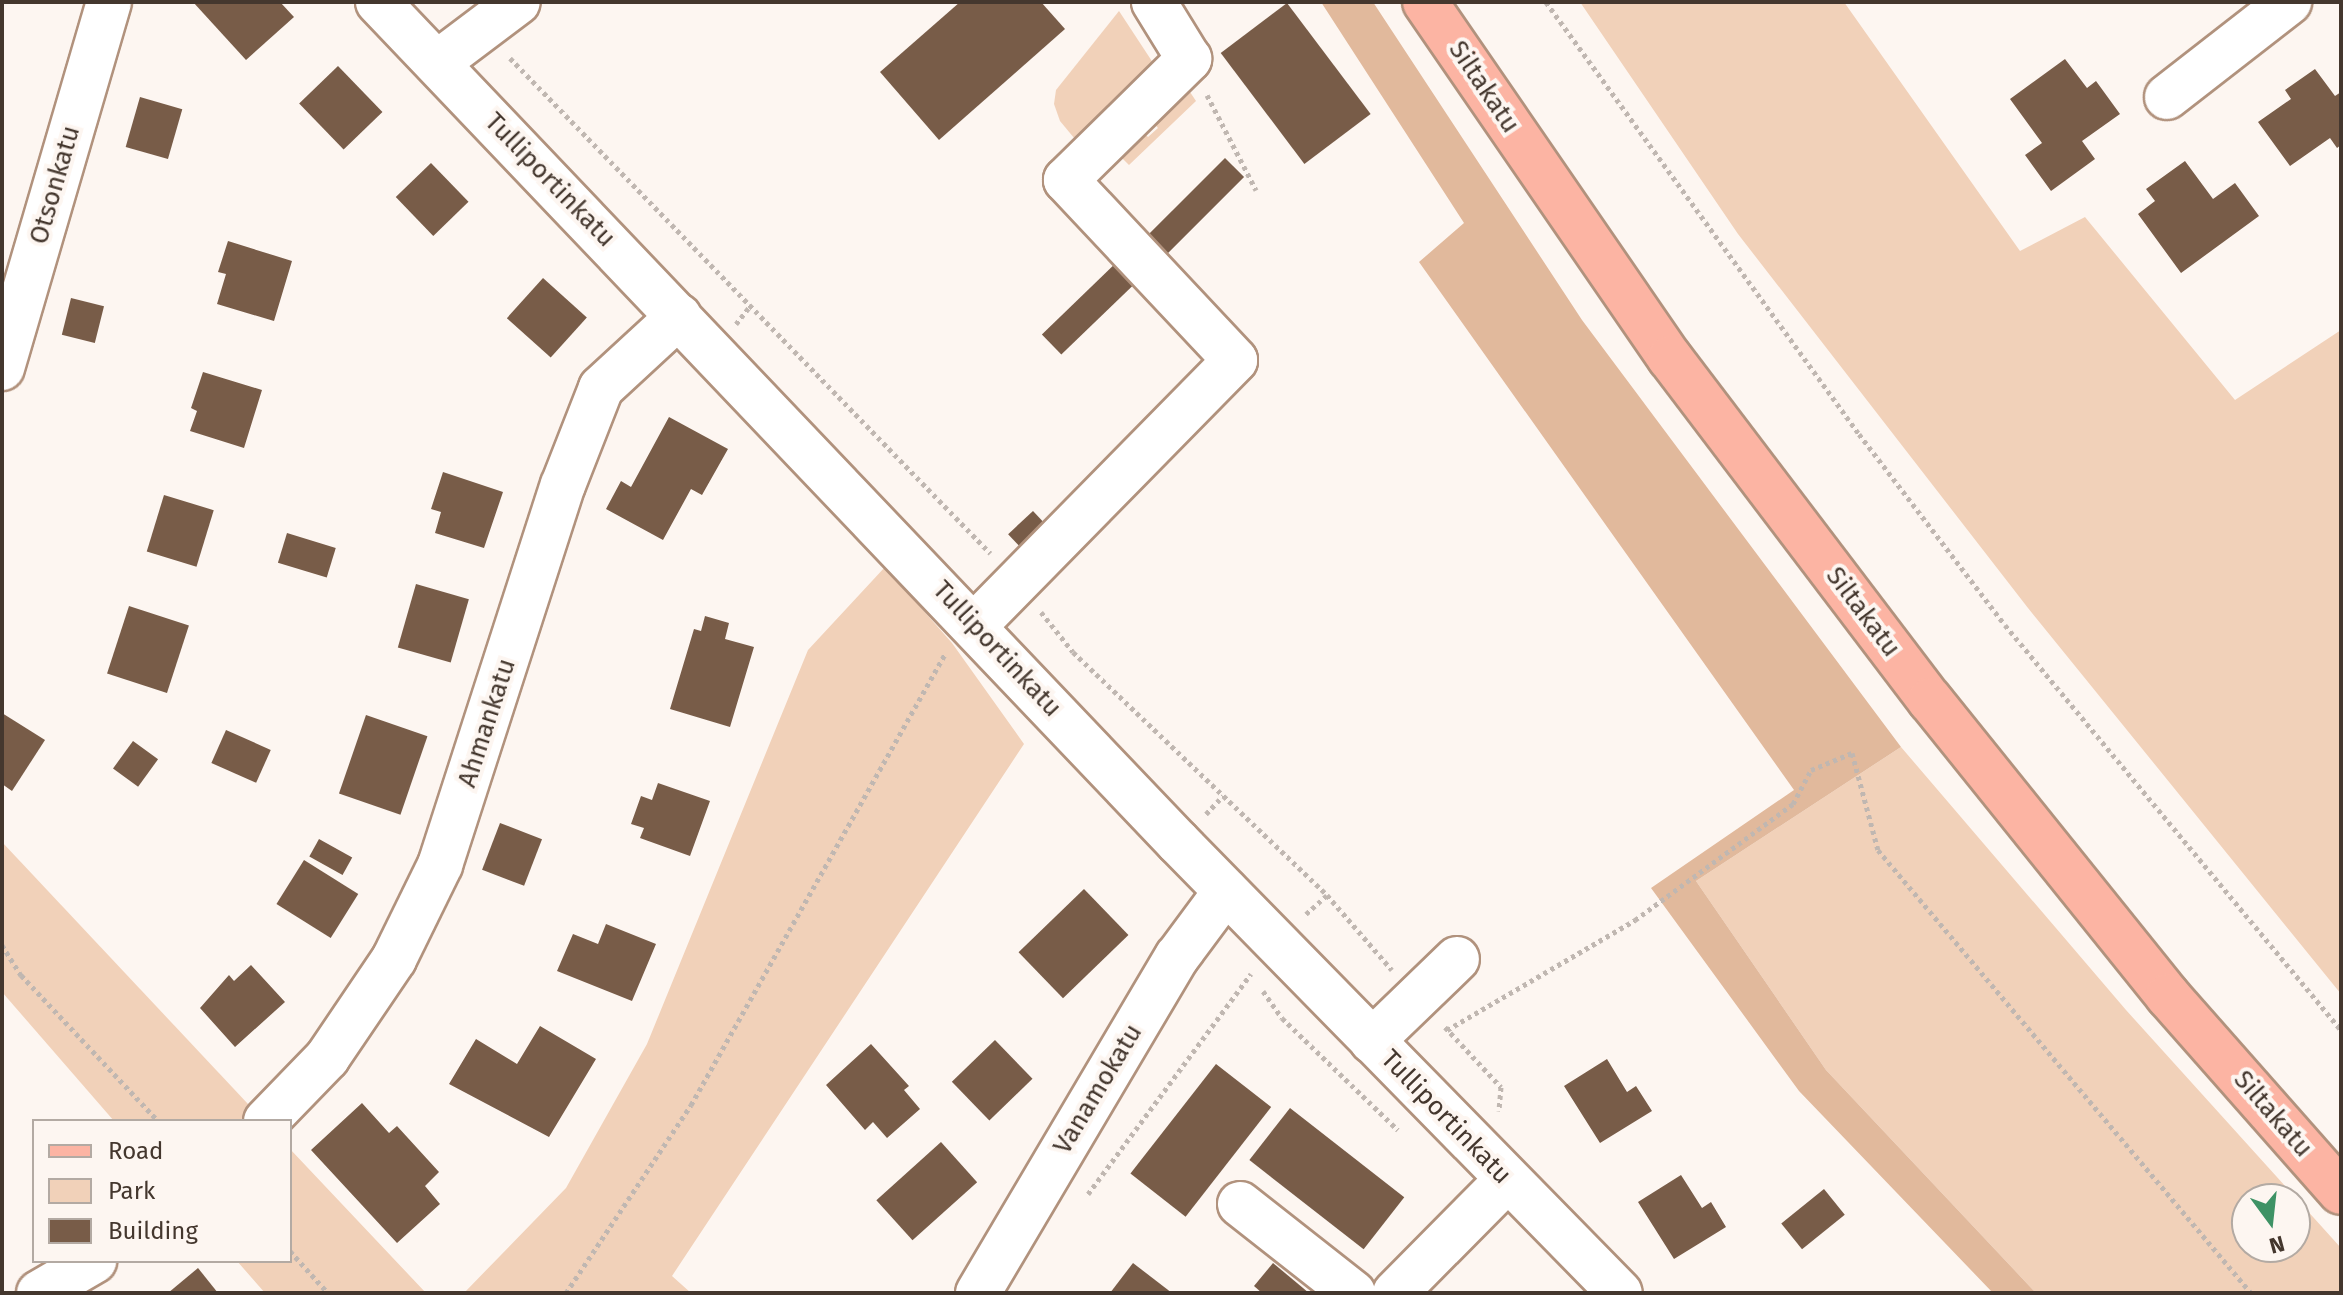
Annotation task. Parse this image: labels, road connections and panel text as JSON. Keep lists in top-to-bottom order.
{
  "streets": {
    "main road": ["Siltakatu"],
    "street": [
      "Tulliportinkatu",
      "Otsonkatu",
      "Ahmankatu",
      "Vanamokatu"
    ]
  },
  "crossings": [
    ["Tulliportinkatu", "Ahmankatu"],
    ["Tulliportinkatu", "Vanamokatu"]
  ],
  "legend": ["Road", "Park", "Building"],
  "north": "bottom"
}
